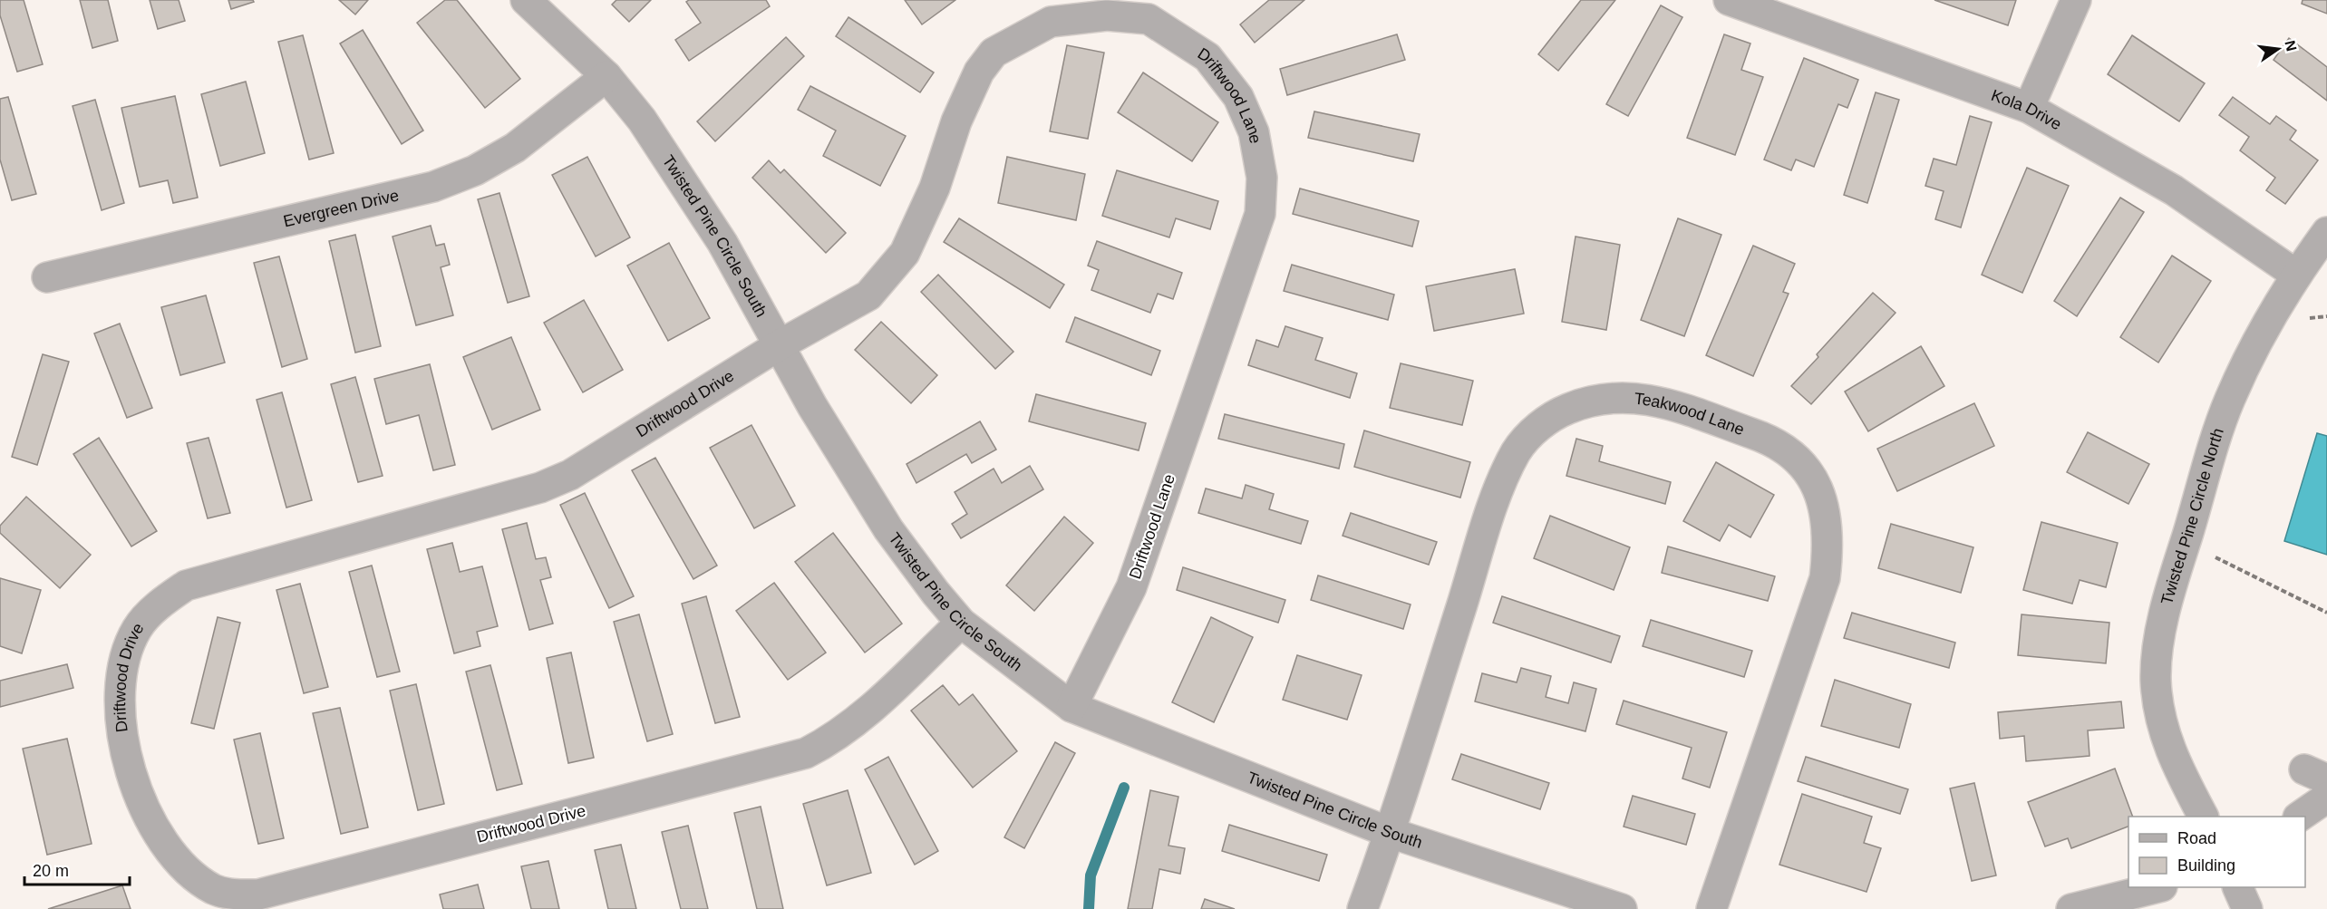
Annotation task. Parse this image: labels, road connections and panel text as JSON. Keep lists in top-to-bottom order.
{
  "streets": {
    "street": [
      "Driftwood Lane",
      "Kola Drive",
      "Evergreen Drive",
      "Twisted Pine Circle South",
      "Driftwood Drive",
      "Teakwood Lane",
      "Twisted Pine Circle North"
    ]
  },
  "crossings": [
    ["Driftwood Lane", "Twisted Pine Circle South"],
    ["Driftwood Lane", "Driftwood Drive"],
    ["Kola Drive", "Twisted Pine Circle North"],
    ["Evergreen Drive", "Twisted Pine Circle South"],
    ["Twisted Pine Circle South", "Driftwood Drive"],
    ["Twisted Pine Circle South", "Teakwood Lane"]
  ],
  "legend": ["Road", "Building"],
  "scale_bar": "20 m",
  "north": "right"
}
